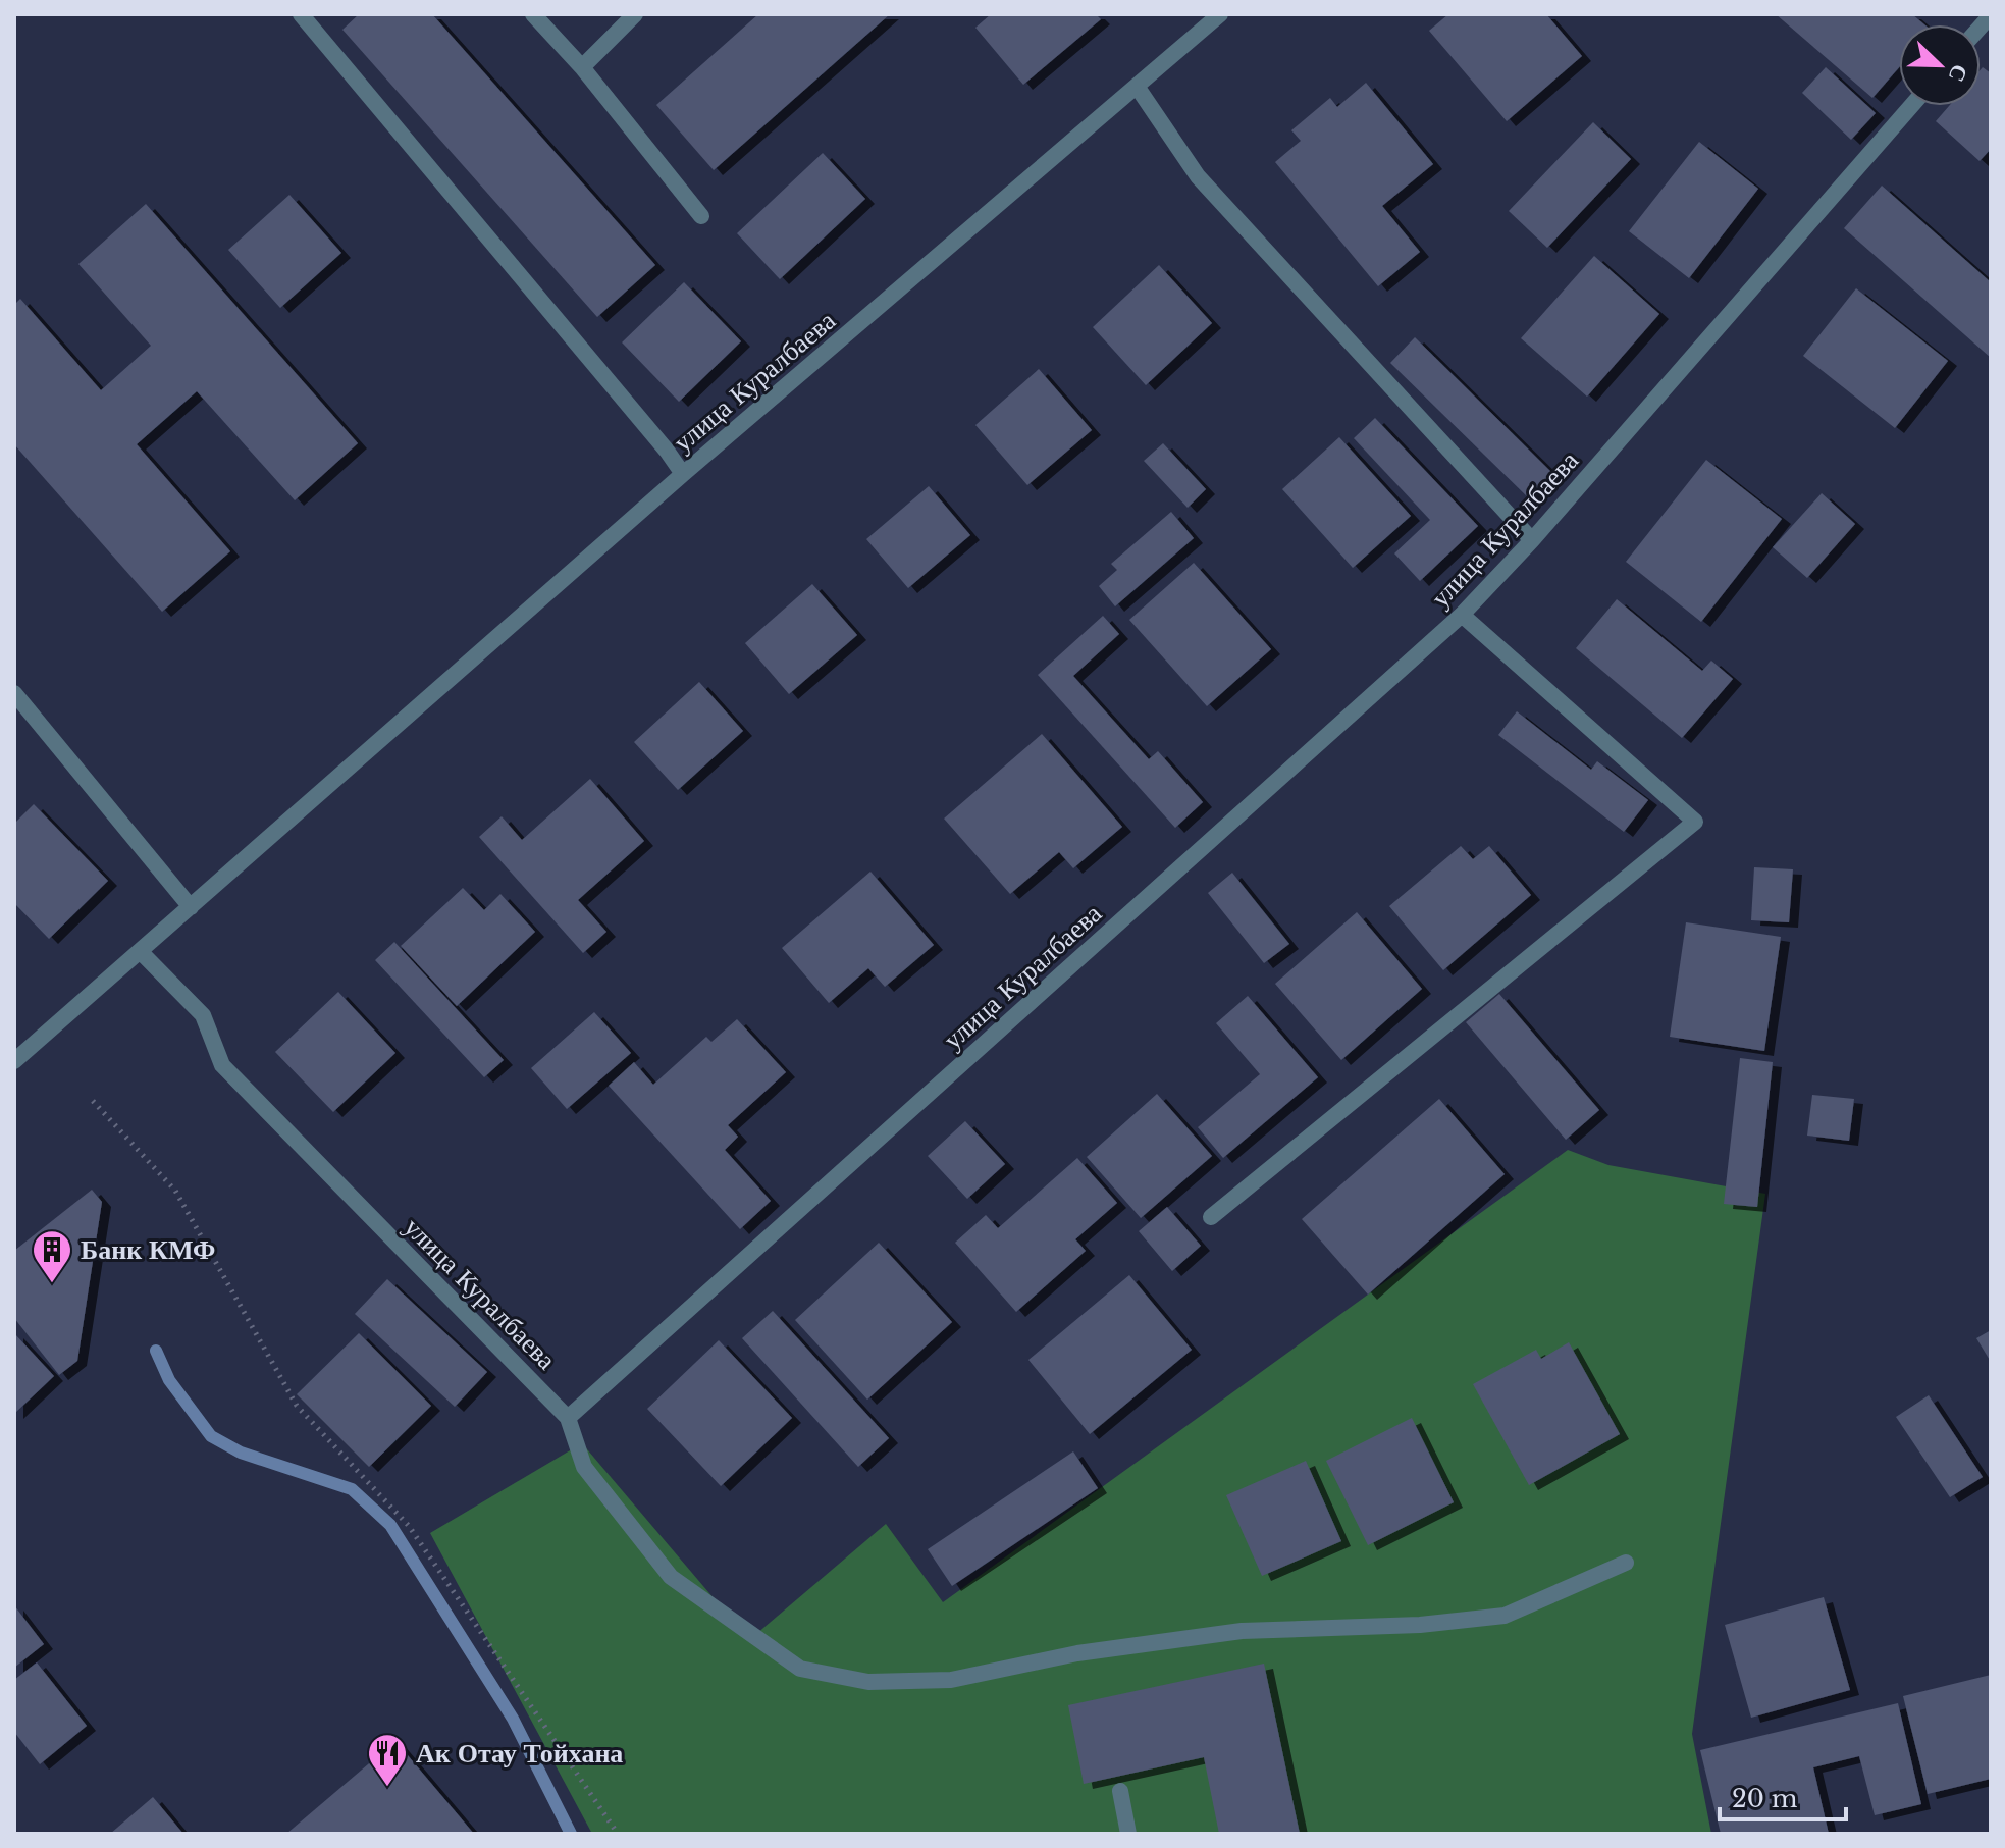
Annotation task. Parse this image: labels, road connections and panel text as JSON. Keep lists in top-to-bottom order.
{
  "streets": {
    "street": ["улица Куралбаева"]
  },
  "places": {
    "building": ["Банк КМФ"],
    "restaurant": ["Ак Отау Тойхана"]
  },
  "scale_bar": "20 m",
  "north": "bottom right"
}
